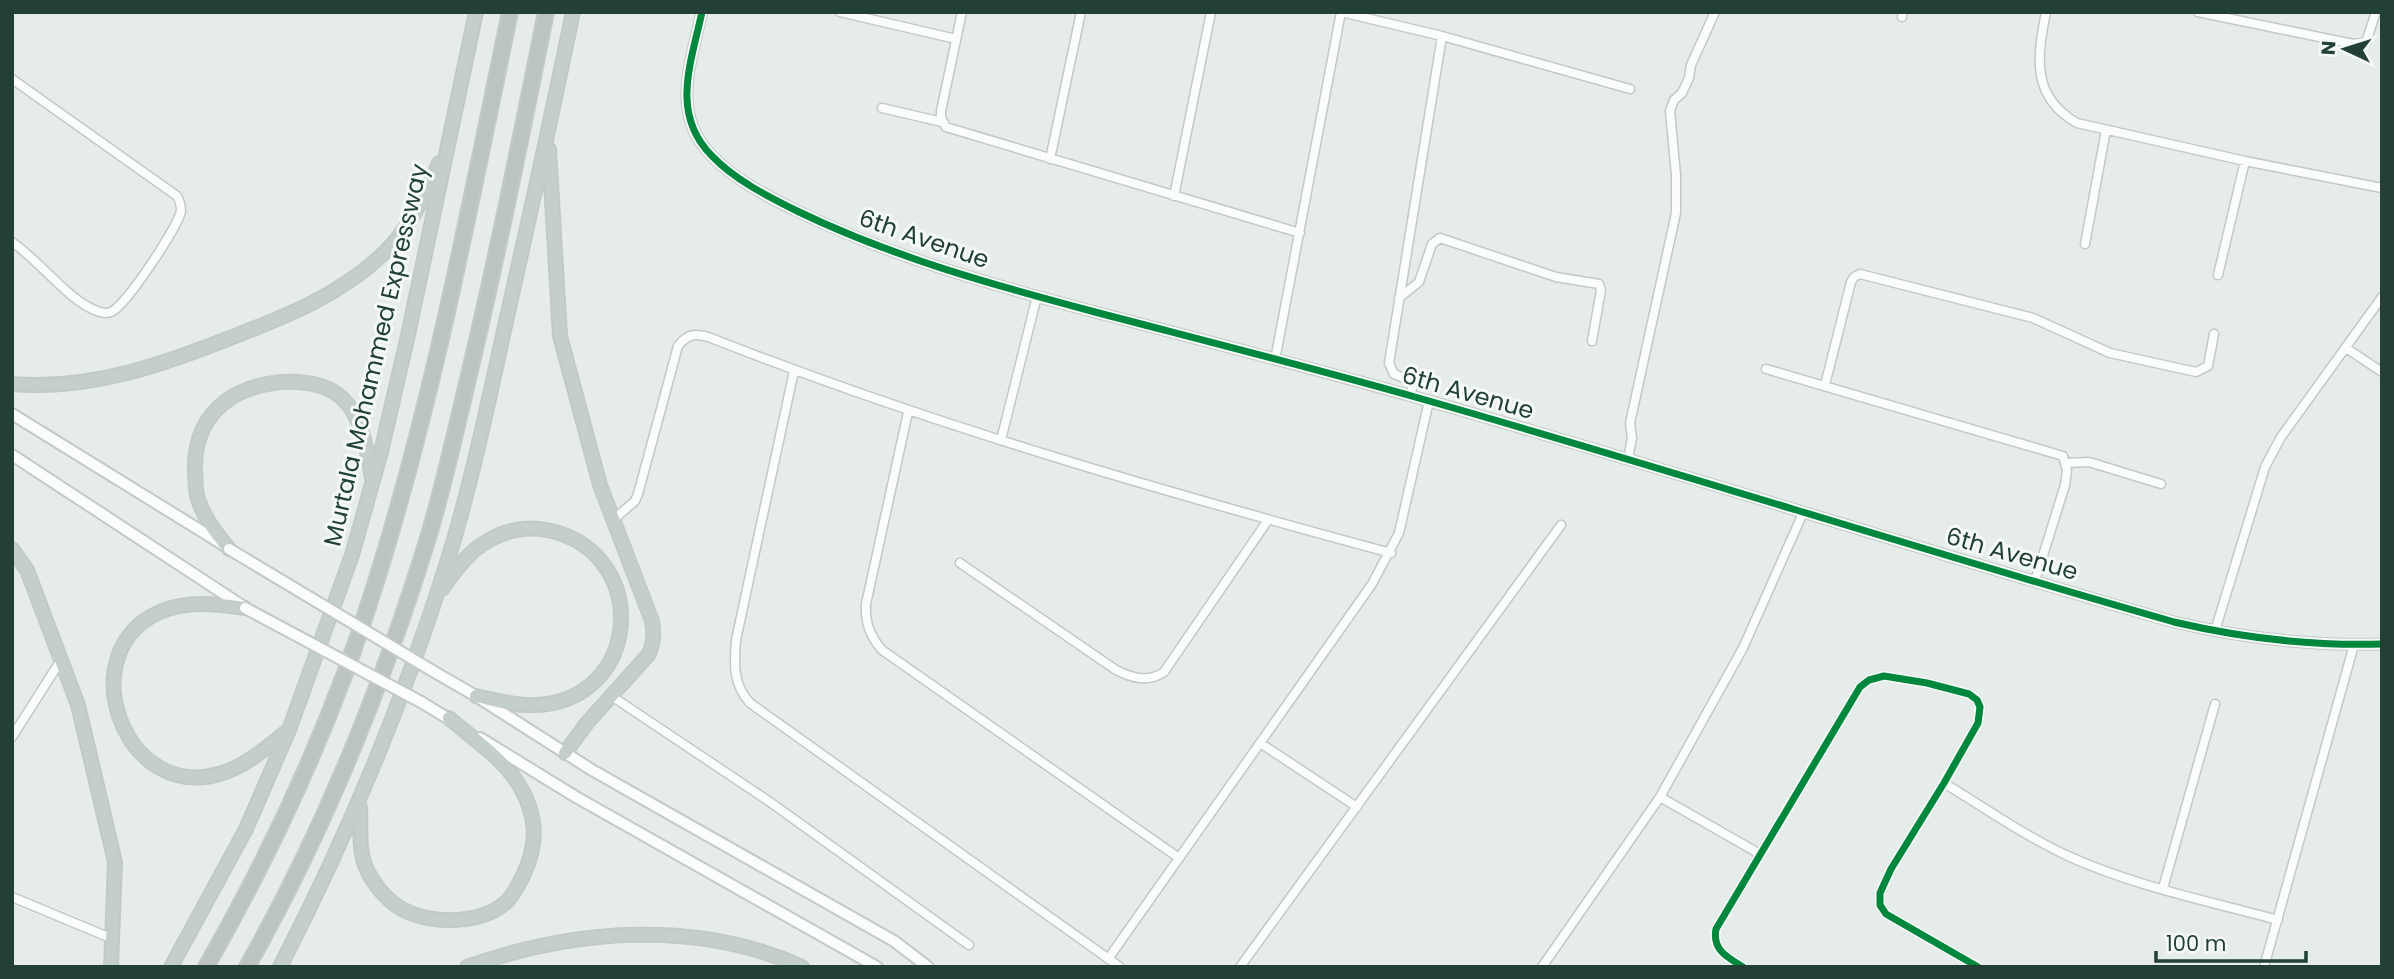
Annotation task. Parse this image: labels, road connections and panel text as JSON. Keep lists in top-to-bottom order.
{
  "streets": {
    "highway": ["Murtala Mohammed Expressway"],
    "street": ["6th Avenue"]
  },
  "scale_bar": "100 m",
  "north": "left"
}
